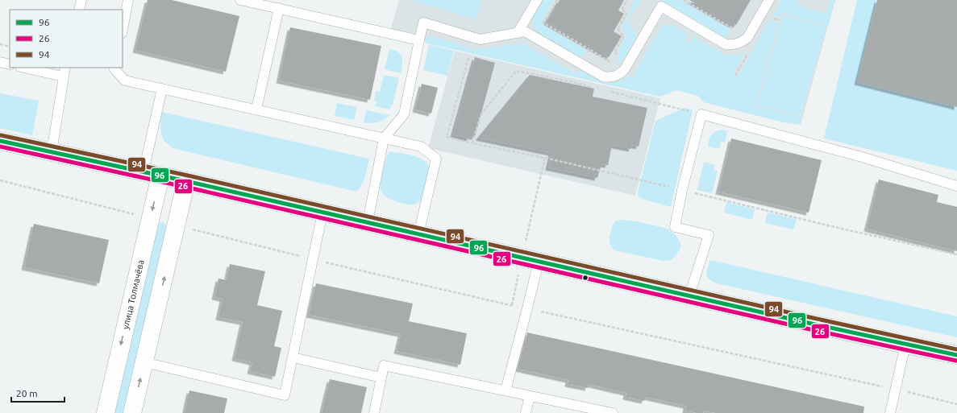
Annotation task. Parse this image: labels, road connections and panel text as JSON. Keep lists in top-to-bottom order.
{
  "streets": {
    "main road": ["улица Толмачёва"]
  },
  "lines": ["transit line 94", "transit line 96", "transit line 26"],
  "legend": ["96", "26", "94"],
  "scale_bar": "20 m"
}
